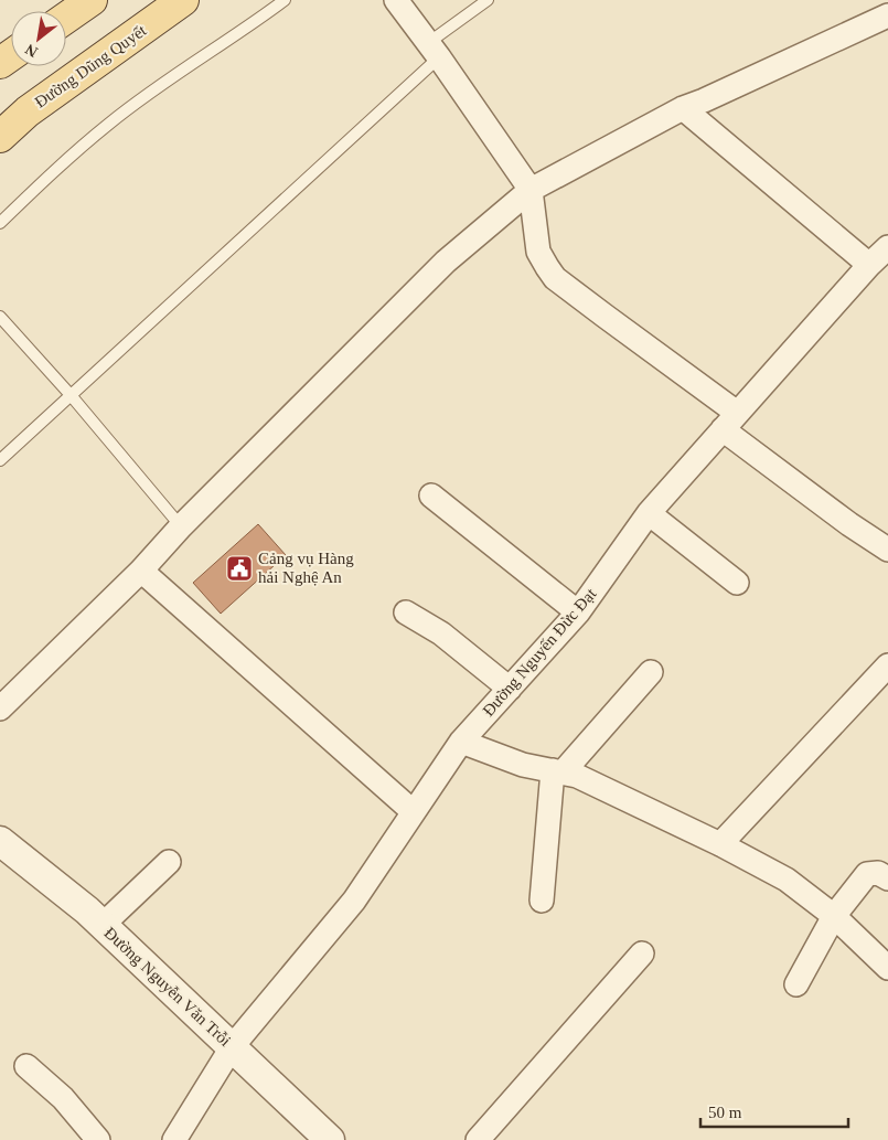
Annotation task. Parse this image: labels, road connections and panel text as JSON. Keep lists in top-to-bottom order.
{
  "streets": {
    "main road": ["Đường Dũng Quyết"],
    "street": ["Đường Nguyến Đừc Đạt", "Đường Nguyễn Văn Trỗi"]
  },
  "crossings": [
    ["Đường Nguyến Đừc Đạt", "Đường Nguyễn Văn Trỗi"]
  ],
  "places": {
    "public building": ["Cảng vụ Hàng hải Nghệ An"]
  },
  "scale_bar": "50 m",
  "north": "bottom left"
}
